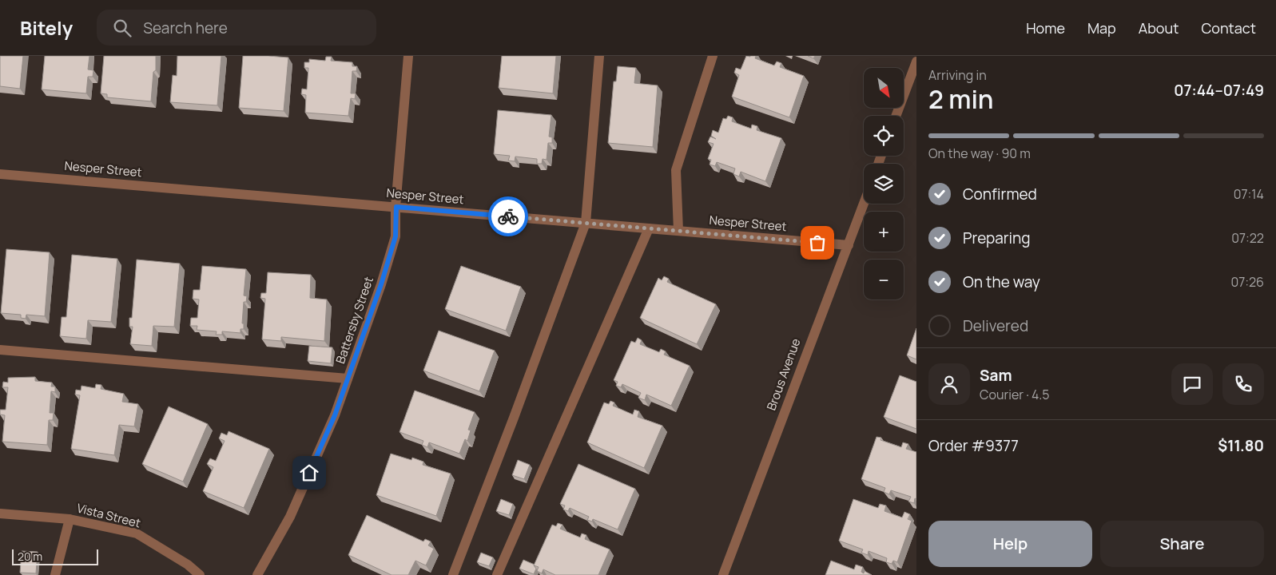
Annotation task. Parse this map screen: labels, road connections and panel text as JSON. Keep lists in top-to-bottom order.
{
  "streets": {
    "street": [
      "Nesper Street",
      "Battersby Street",
      "Brous Avenue",
      "Vista Street"
    ]
  },
  "crossings": [
    ["Nesper Street", "Battersby Street"],
    ["Nesper Street", "Brous Avenue"]
  ],
  "scale_bar": "20 m",
  "north": "bottom right",
  "page": {
    "header": "Bitely",
    "search": "Search here",
    "nav": [
      "Home",
      "Map",
      "About",
      "Contact"
    ],
    "heading": ["2 min", "Arriving in", "07:44–07:49"],
    "panel": [
      "Sam",
      "Courier · 4.5",
      "Order #9377",
      "$11.80"
    ],
    "map_buttons": ["+", "−"],
    "bar": "On the way · 90 m",
    "list": [
      ["Confirmed", "07:14"],
      ["Preparing", "07:22"],
      ["On the way", "07:26"],
      "Delivered"
    ],
    "buttons": ["Help", "Share"],
    "scale": "20 m"
  }
}
